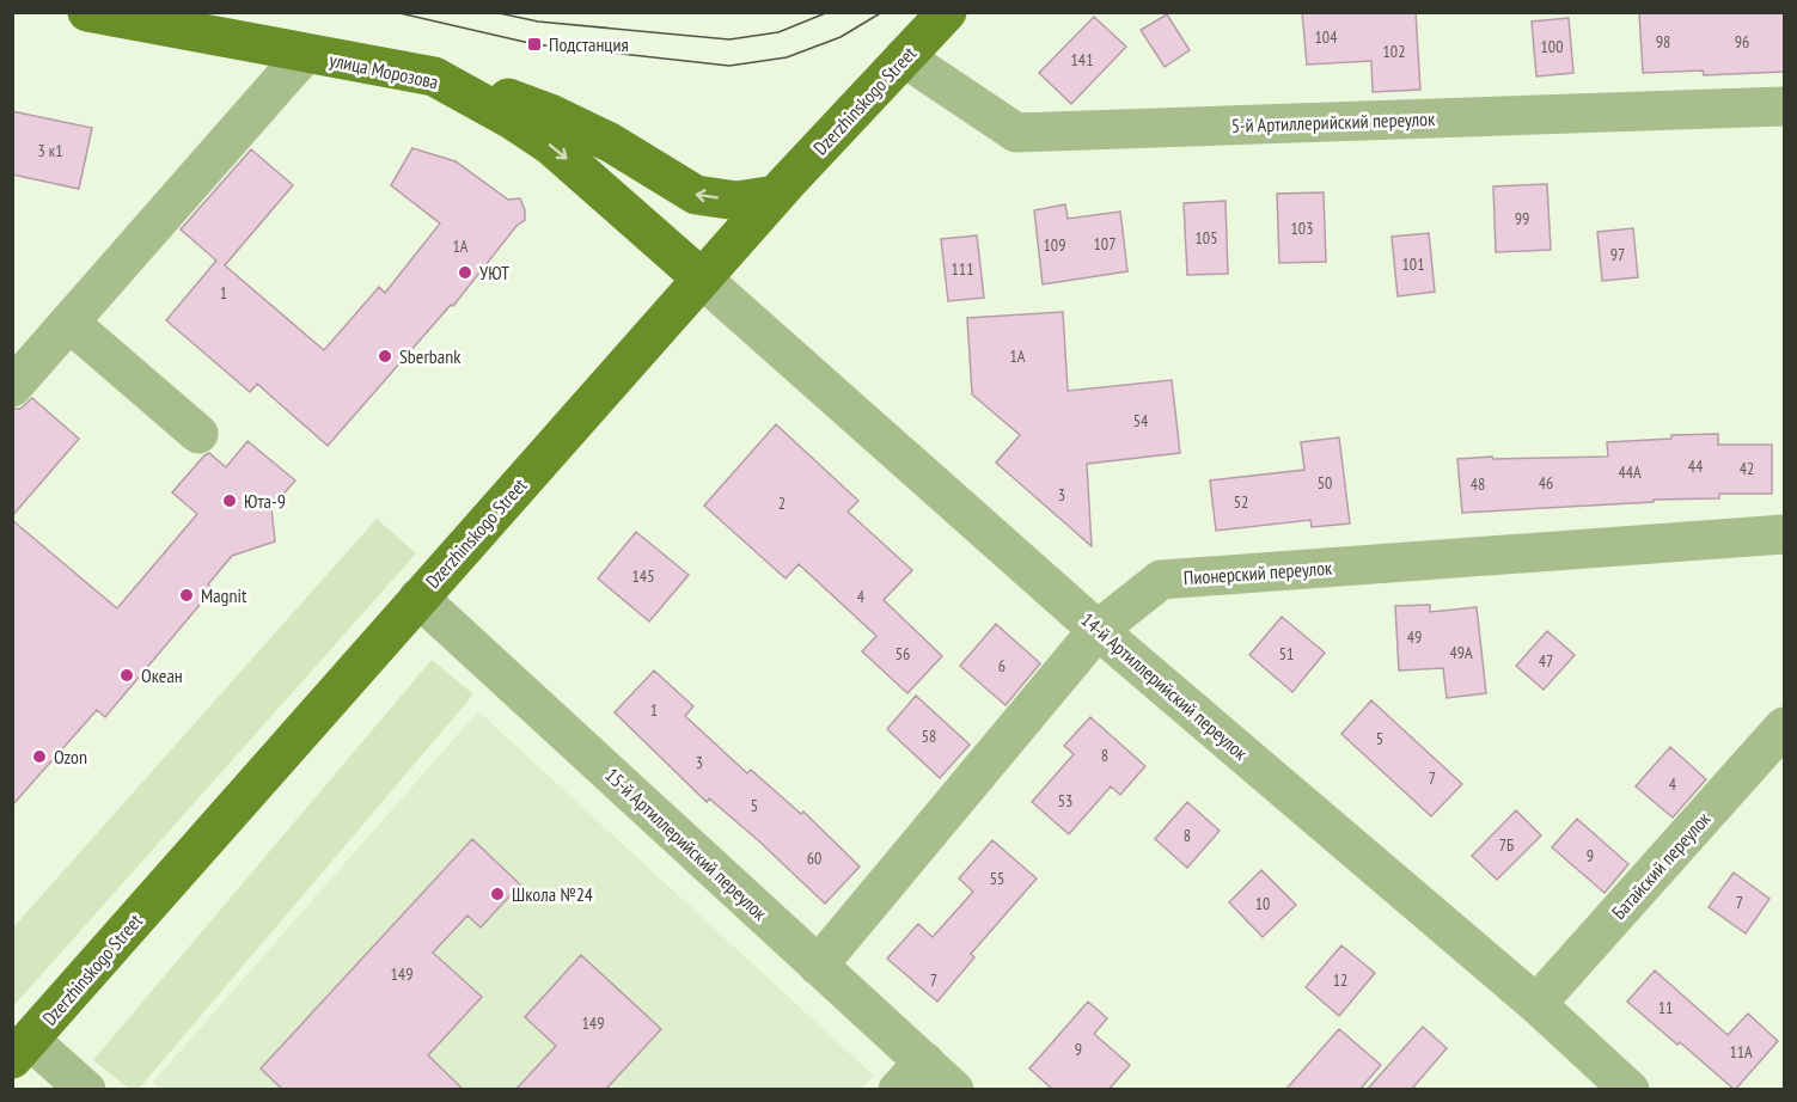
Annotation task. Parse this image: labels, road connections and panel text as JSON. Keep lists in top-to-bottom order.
{
  "streets": {
    "main road": ["улица Морозова", "Dzerzhinskogo Street"],
    "street": [
      "5-й Артиллерийский переулок",
      "Пионерский переулок",
      "14-й Артиллерийский переулок",
      "15-й Артиллерийский переулок",
      "Батайский переулок"
    ]
  },
  "crossings": [
    ["улица Морозова", "Dzerzhinskogo Street"],
    ["улица Морозова", "14-й Артиллерийский переулок"],
    ["Dzerzhinskogo Street", "5-й Артиллерийский переулок"],
    ["Dzerzhinskogo Street", "14-й Артиллерийский переулок"],
    ["Dzerzhinskogo Street", "15-й Артиллерийский переулок"],
    ["Пионерский переулок", "14-й Артиллерийский переулок"],
    ["Пионерский переулок", "15-й Артиллерийский переулок"],
    ["14-й Артиллерийский переулок", "Батайский переулок"]
  ],
  "places": {
    "transit": ["Подстанция"],
    "other": [
      "УЮТ",
      "Sberbank",
      "Юта-9",
      "Magnit",
      "Океан",
      "Ozon",
      "Школа №24"
    ]
  },
  "house_numbers": [
    "104",
    "98",
    "96",
    "100",
    "102",
    "141",
    "3 к1",
    "99",
    "103",
    "105",
    "107",
    "109",
    "1А",
    "97",
    "101",
    "111",
    "1",
    "1А",
    "54",
    "44",
    "42",
    "44А",
    "50",
    "46",
    "48",
    "3",
    "52",
    "2",
    "145",
    "4",
    "49",
    "49А",
    "56",
    "51",
    "47",
    "6",
    "1",
    "58",
    "5",
    "8",
    "3",
    "7",
    "4",
    "53",
    "5",
    "8",
    "7Б",
    "9",
    "60",
    "55",
    "7",
    "10",
    "149",
    "7",
    "12",
    "11",
    "149",
    "9",
    "11А"
  ]
}
